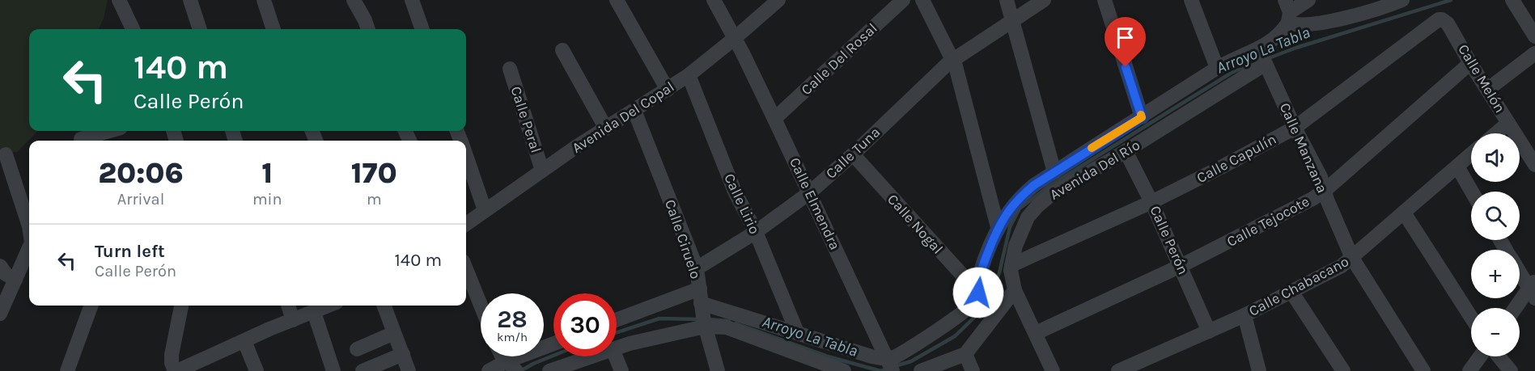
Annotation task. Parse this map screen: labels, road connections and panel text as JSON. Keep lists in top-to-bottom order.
{
  "streets": {
    "street": [
      "Calle Del Rosal",
      "Calle Melón",
      "Avenida Del Copal",
      "Calle Peral",
      "Calle Manzana",
      "Calle Tuna",
      "Calle Capulín",
      "Avenida Del Río",
      "Calle Lirio",
      "Calle Elmendra",
      "Calle Tejocote",
      "Calle Nogal",
      "Calle Ciruelo",
      "Calle Perón",
      "Calle Chabacano"
    ]
  },
  "crossings": [
    ["Calle Del Rosal", "Calle Elmendra"],
    ["Calle Melón", "Calle Capulín"],
    ["Calle Melón", "Calle Tejocote"],
    ["Avenida Del Copal", "Calle Peral"],
    ["Avenida Del Copal", "Calle Lirio"],
    ["Avenida Del Copal", "Calle Elmendra"],
    ["Avenida Del Copal", "Calle Ciruelo"],
    ["Calle Manzana", "Calle Capulín"],
    ["Calle Manzana", "Avenida Del Río"],
    ["Calle Manzana", "Calle Tejocote"],
    ["Calle Manzana", "Calle Chabacano"],
    ["Calle Tuna", "Calle Lirio"],
    ["Calle Tuna", "Calle Elmendra"],
    ["Calle Tuna", "Calle Nogal"],
    ["Calle Tuna", "Calle Ciruelo"],
    ["Calle Capulín", "Avenida Del Río"],
    ["Calle Capulín", "Calle Perón"],
    ["Avenida Del Río", "Calle Elmendra"],
    ["Avenida Del Río", "Calle Nogal"],
    ["Avenida Del Río", "Calle Perón"],
    ["Calle Tejocote", "Calle Perón"],
    ["Calle Perón", "Calle Chabacano"]
  ],
  "water": ["Arroyo La Tabla"],
  "page": {
    "turn": ["140 m", "Calle Perón"],
    "map_buttons": ["+", "−"],
    "eta": [
      "20:06",
      "Arrival",
      "1",
      "min",
      "170",
      "m"
    ],
    "list": [
      {
        "name": "Turn left",
        "note": "Calle Perón",
        "value": "140 m"
      }
    ],
    "speed": "28 km/h",
    "limit": "30"
  }
}
